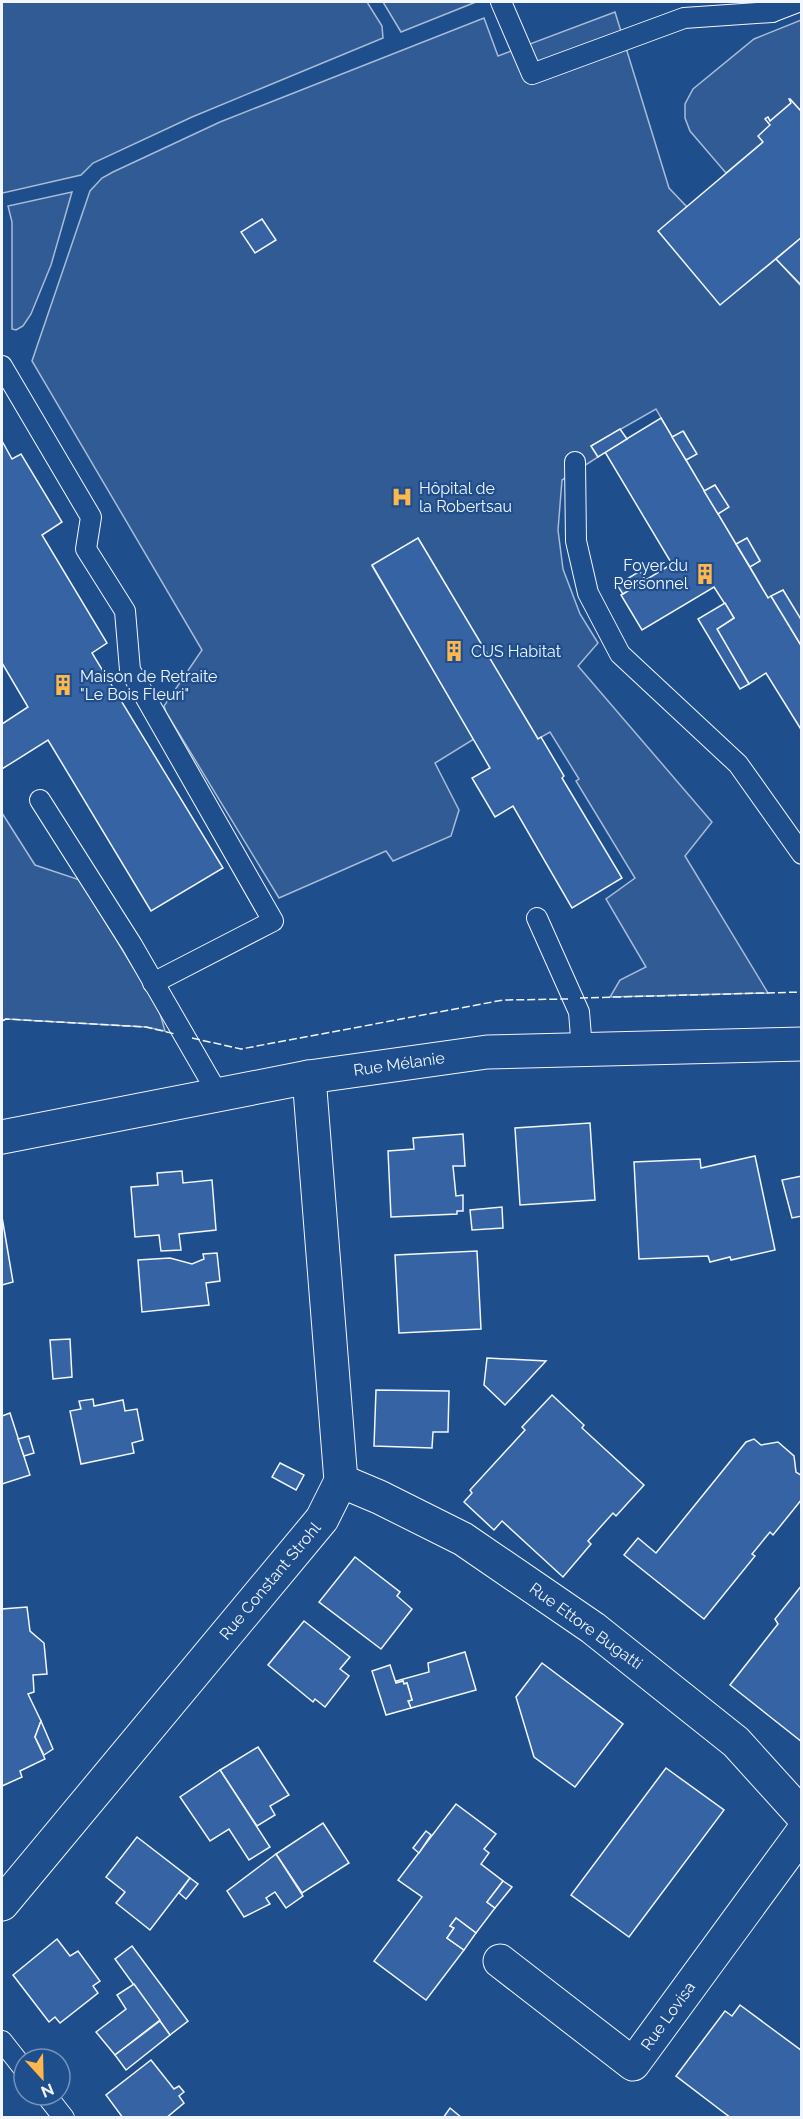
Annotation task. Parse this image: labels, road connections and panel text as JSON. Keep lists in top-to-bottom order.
{
  "streets": {
    "street": [
      "Rue Mélanie",
      "Rue Constant Strohl",
      "Rue Ettore Bugatti",
      "Rue Lovisa"
    ]
  },
  "crossings": [
    ["Rue Mélanie", "Rue Constant Strohl"],
    ["Rue Constant Strohl", "Rue Ettore Bugatti"]
  ],
  "places": {
    "hospital": ["Hôpital de la Robertsau"],
    "building": ["Foyer du Personnel", "CUS Habitat", "Maison de Retraite \"Le Bois Fleuri\""]
  },
  "north": "bottom"
}
